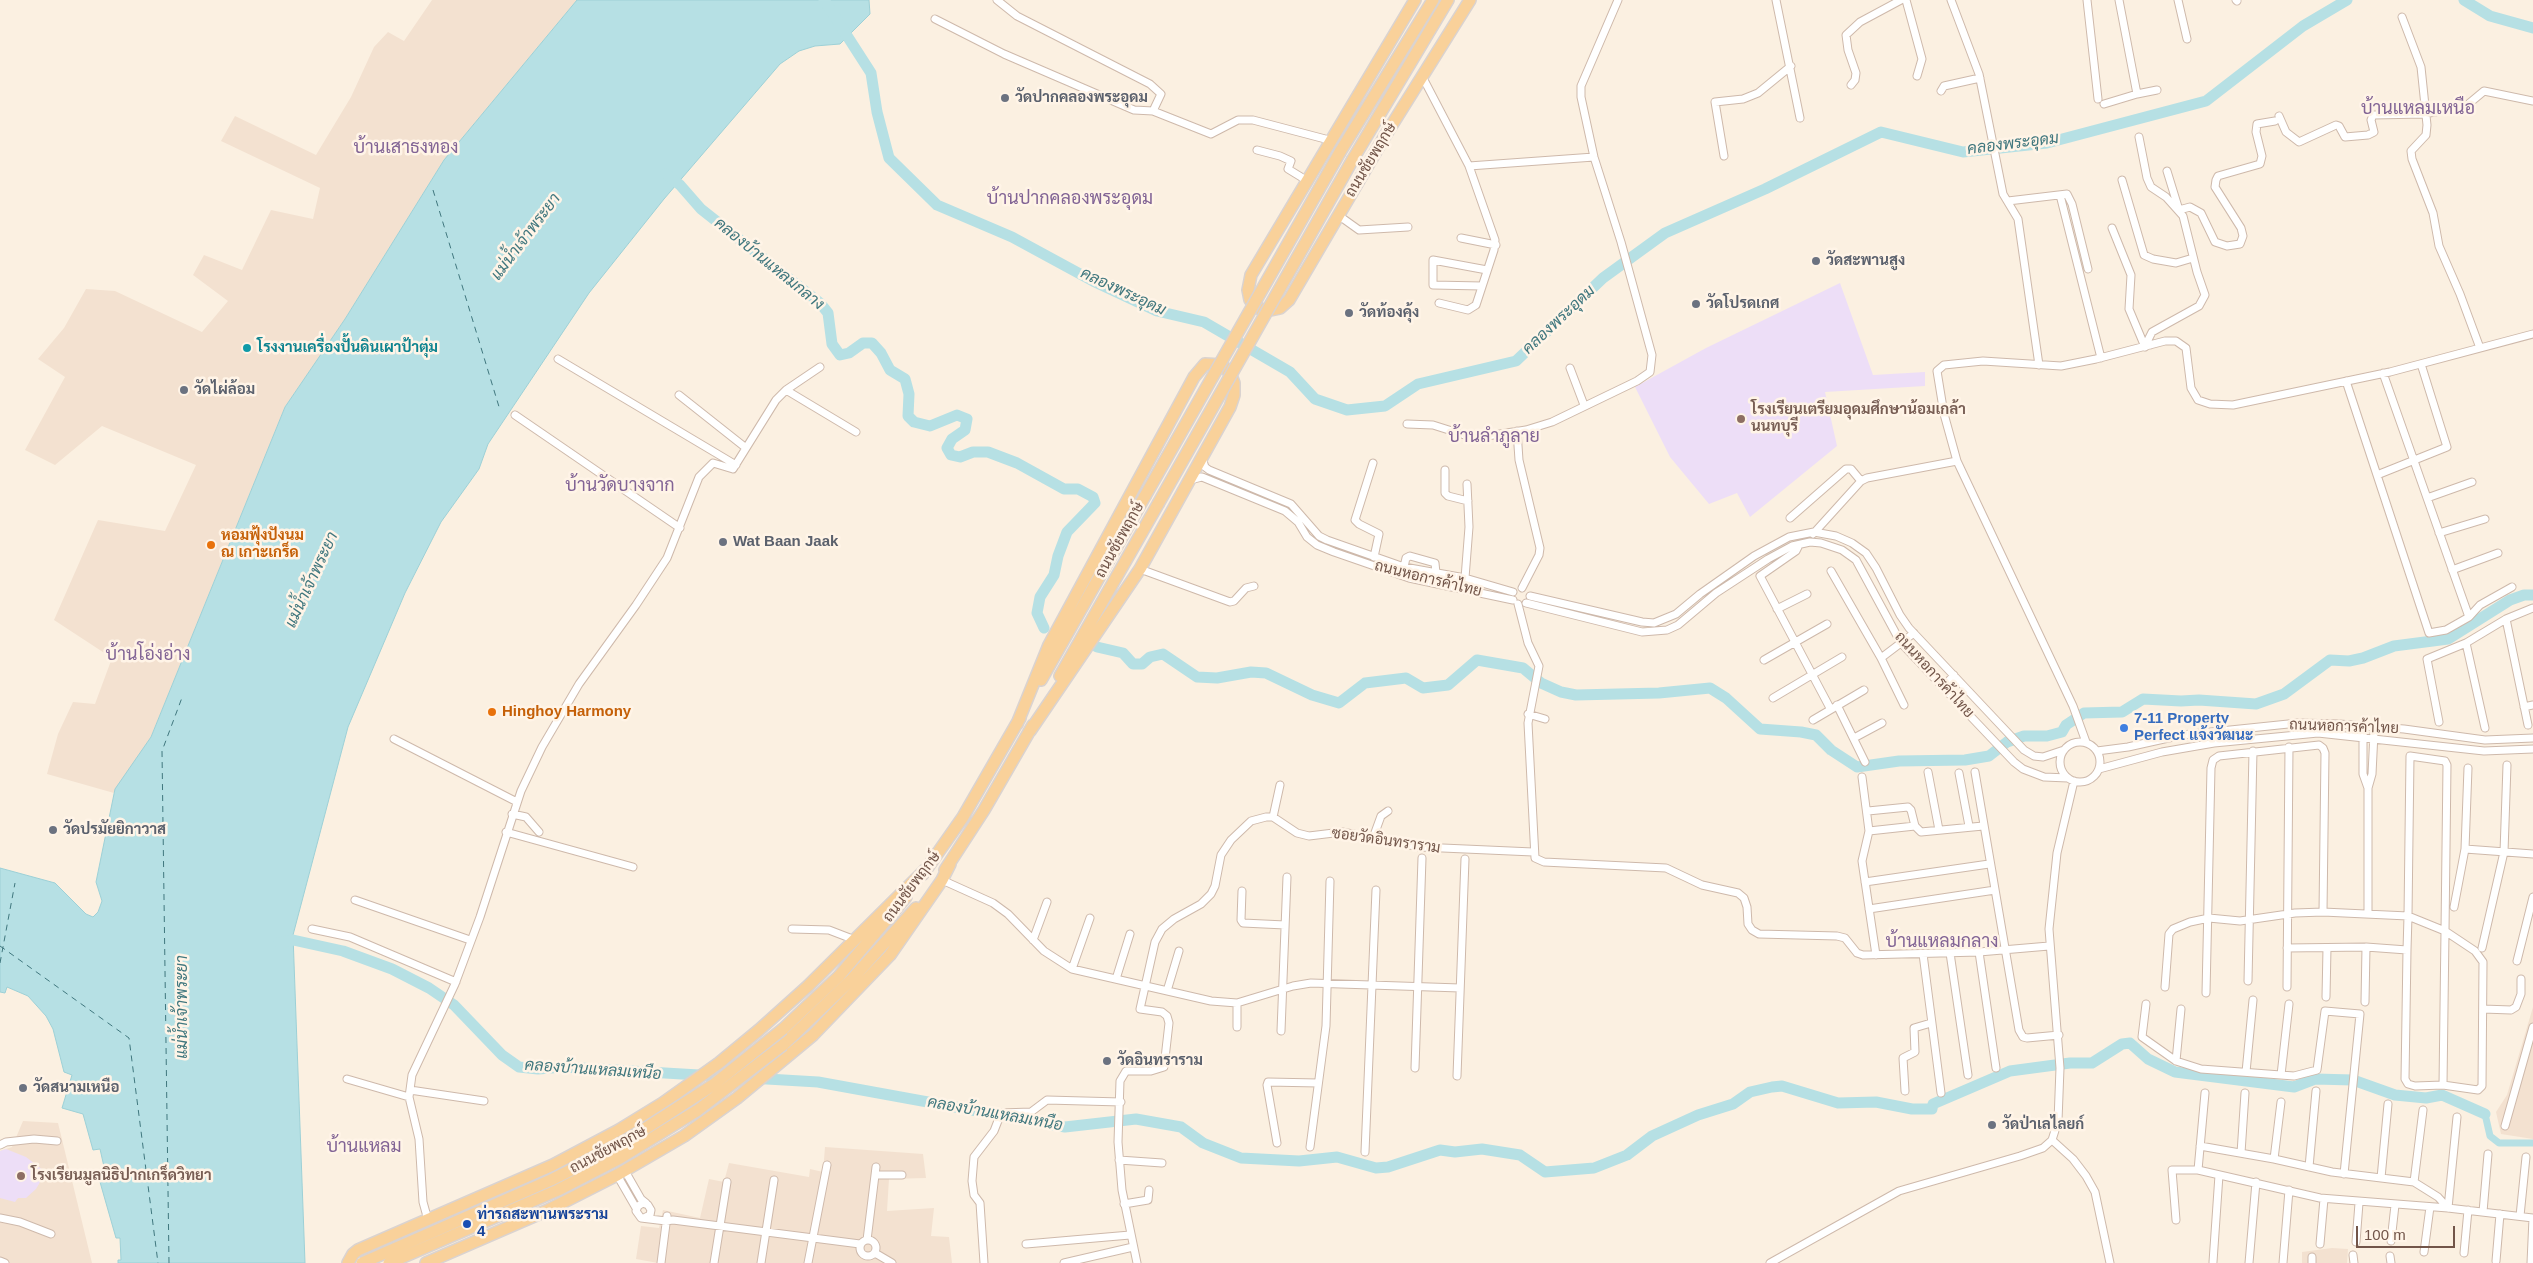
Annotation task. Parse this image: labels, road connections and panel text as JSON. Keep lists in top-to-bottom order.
{
  "streets": {
    "main road": ["ถนนชัยพฤกษ์"],
    "street": ["ถนนหอการค้าไทย", "ซอยวัดอินทราราม"]
  },
  "districts": [
    "บ้านแหลมเหนือ",
    "บ้านเสาธงทอง",
    "บ้านปากคลองพระอุดม",
    "บ้านลำภูลาย",
    "บ้านวัดบางจาก",
    "บ้านโอ่งอ่าง",
    "บ้านแหลมกลาง",
    "บ้านแหลม"
  ],
  "water": [
    "คลองพระอุดม",
    "แม่น้ำเจ้าพระยา",
    "คลองบ้านแหลมกลาง",
    "คลองบ้านแหลมเหนือ"
  ],
  "places": [
    "วัดปากคลองพระอุดม",
    "วัดสะพานสูง",
    "วัดโปรดเกศ",
    "วัดท้องคุ้ง",
    "โรงงานเครื่องปั้นดินเผาป้าตุ่ม",
    "วัดไผ่ล้อม",
    "โรงเรียนเตรียมอุดมศึกษาน้อมเกล้า นนทบุรี",
    "Wat Baan Jaak",
    "หอมฟุ้งปังนม ณ เกาะเกร็ด",
    "Hinghoy Harmony",
    "7-11 Property Perfect แจ้งวัฒนะ",
    "วัดปรมัยยิกาวาส",
    "วัดอินทราราม",
    "วัดสนามเหนือ",
    "วัดป่าเลไลยก์",
    "โรงเรียนมูลนิธิปากเกร็ดวิทยา",
    "ท่ารถสะพานพระราม 4"
  ],
  "scale_bar": "100 m"
}
